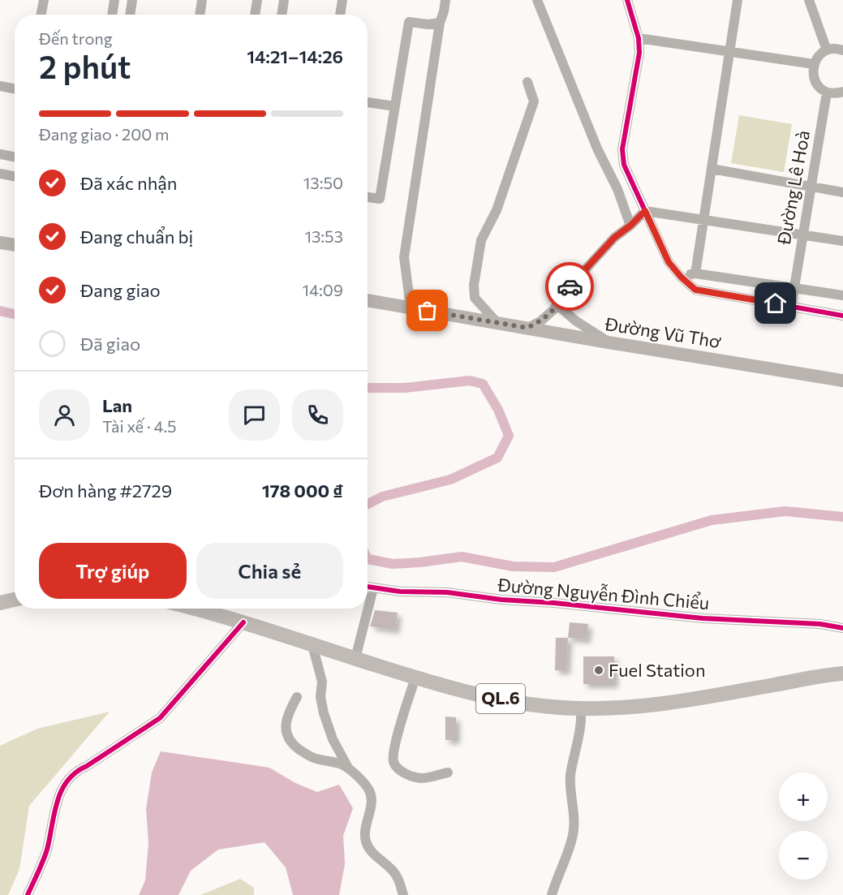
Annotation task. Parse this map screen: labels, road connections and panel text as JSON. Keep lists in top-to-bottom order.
{
  "streets": {
    "highway": ["QL.6"],
    "main road": ["Đường Vũ Thơ"],
    "street": ["Đường Lê Hoà", "Đường Nguyễn Đình Chiểu"]
  },
  "places": ["Fuel Station"],
  "page": {
    "heading": ["2 phút", "Đến trong", "14:21–14:26"],
    "panel": [
      "Lan",
      "Tài xế · 4.5",
      "Đơn hàng #2729",
      "178 000 ₫"
    ],
    "bar": "Đang giao · 200 m",
    "list": [
      ["Đã xác nhận", "13:50"],
      ["Đang chuẩn bị", "13:53"],
      ["Đang giao", "14:09"],
      "Đã giao"
    ],
    "buttons": ["Trợ giúp", "Chia sẻ"],
    "map_buttons": ["+", "−"]
  }
}
